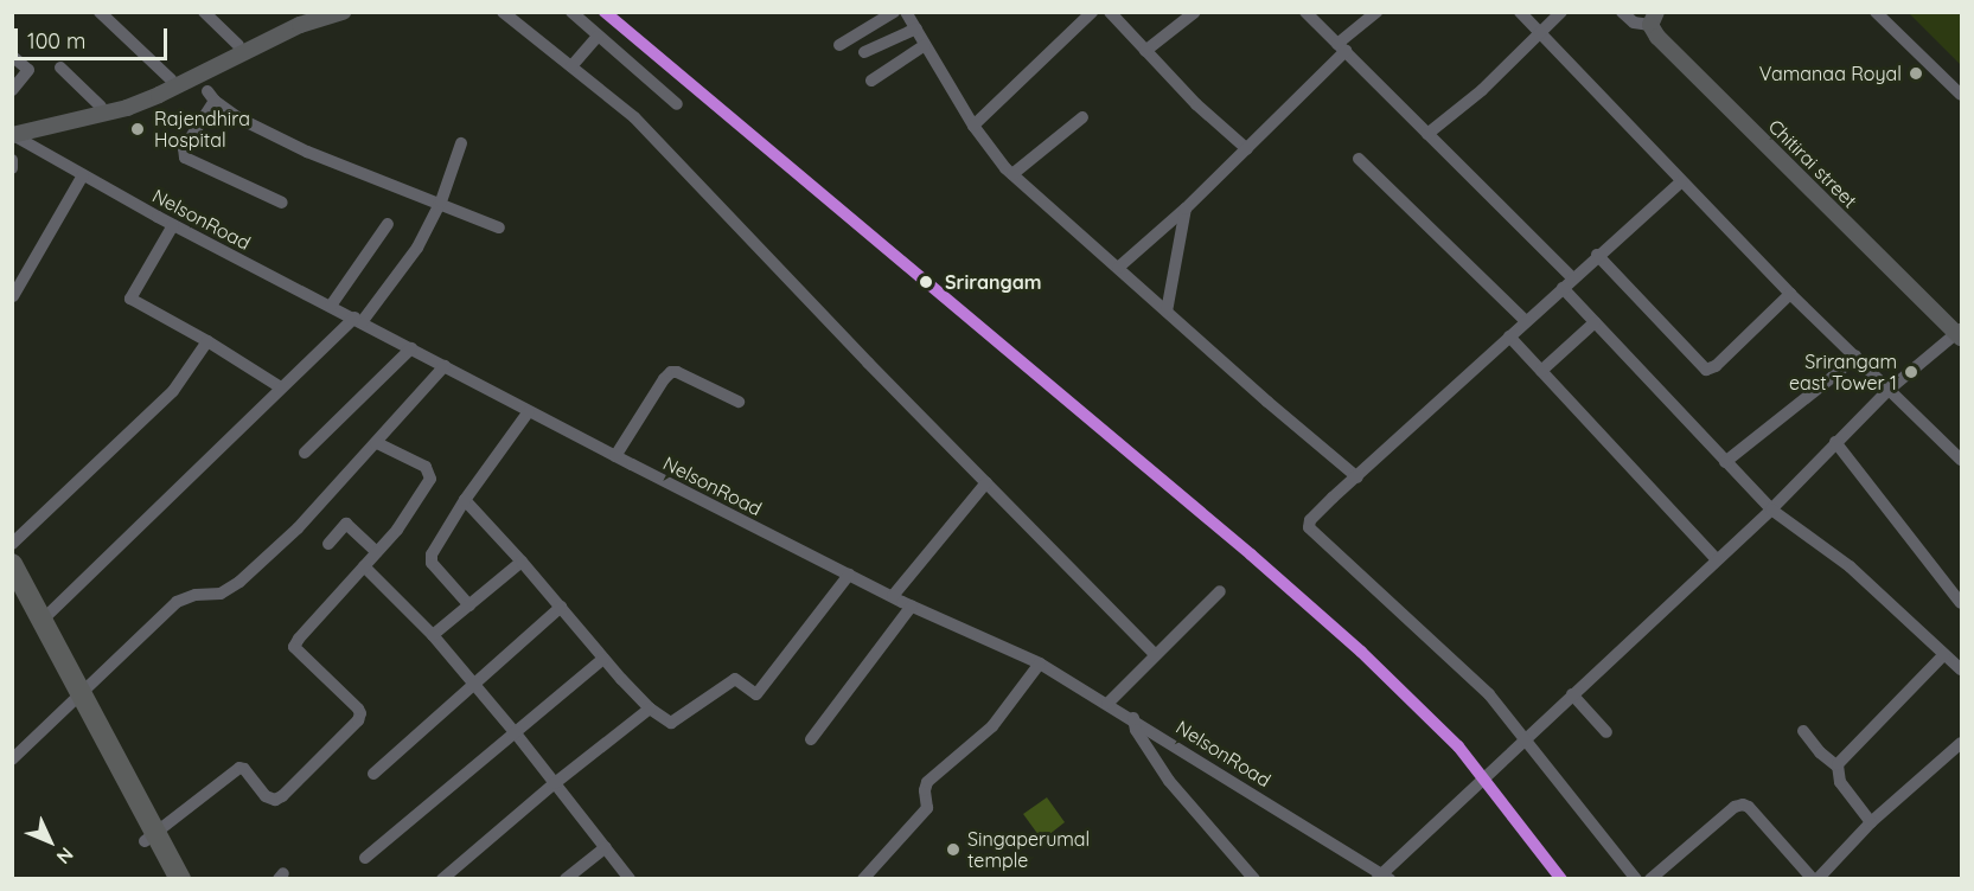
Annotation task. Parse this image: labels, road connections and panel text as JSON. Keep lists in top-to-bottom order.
{
  "streets": {
    "street": ["Chitirai street", "NelsonRoad"]
  },
  "places": [
    "Vamanaa Royal",
    "Rajendhira Hospital",
    "Srirangam",
    "Srirangam east Tower 1",
    "Singaperumal temple"
  ],
  "scale_bar": "100 m",
  "north": "bottom right"
}
